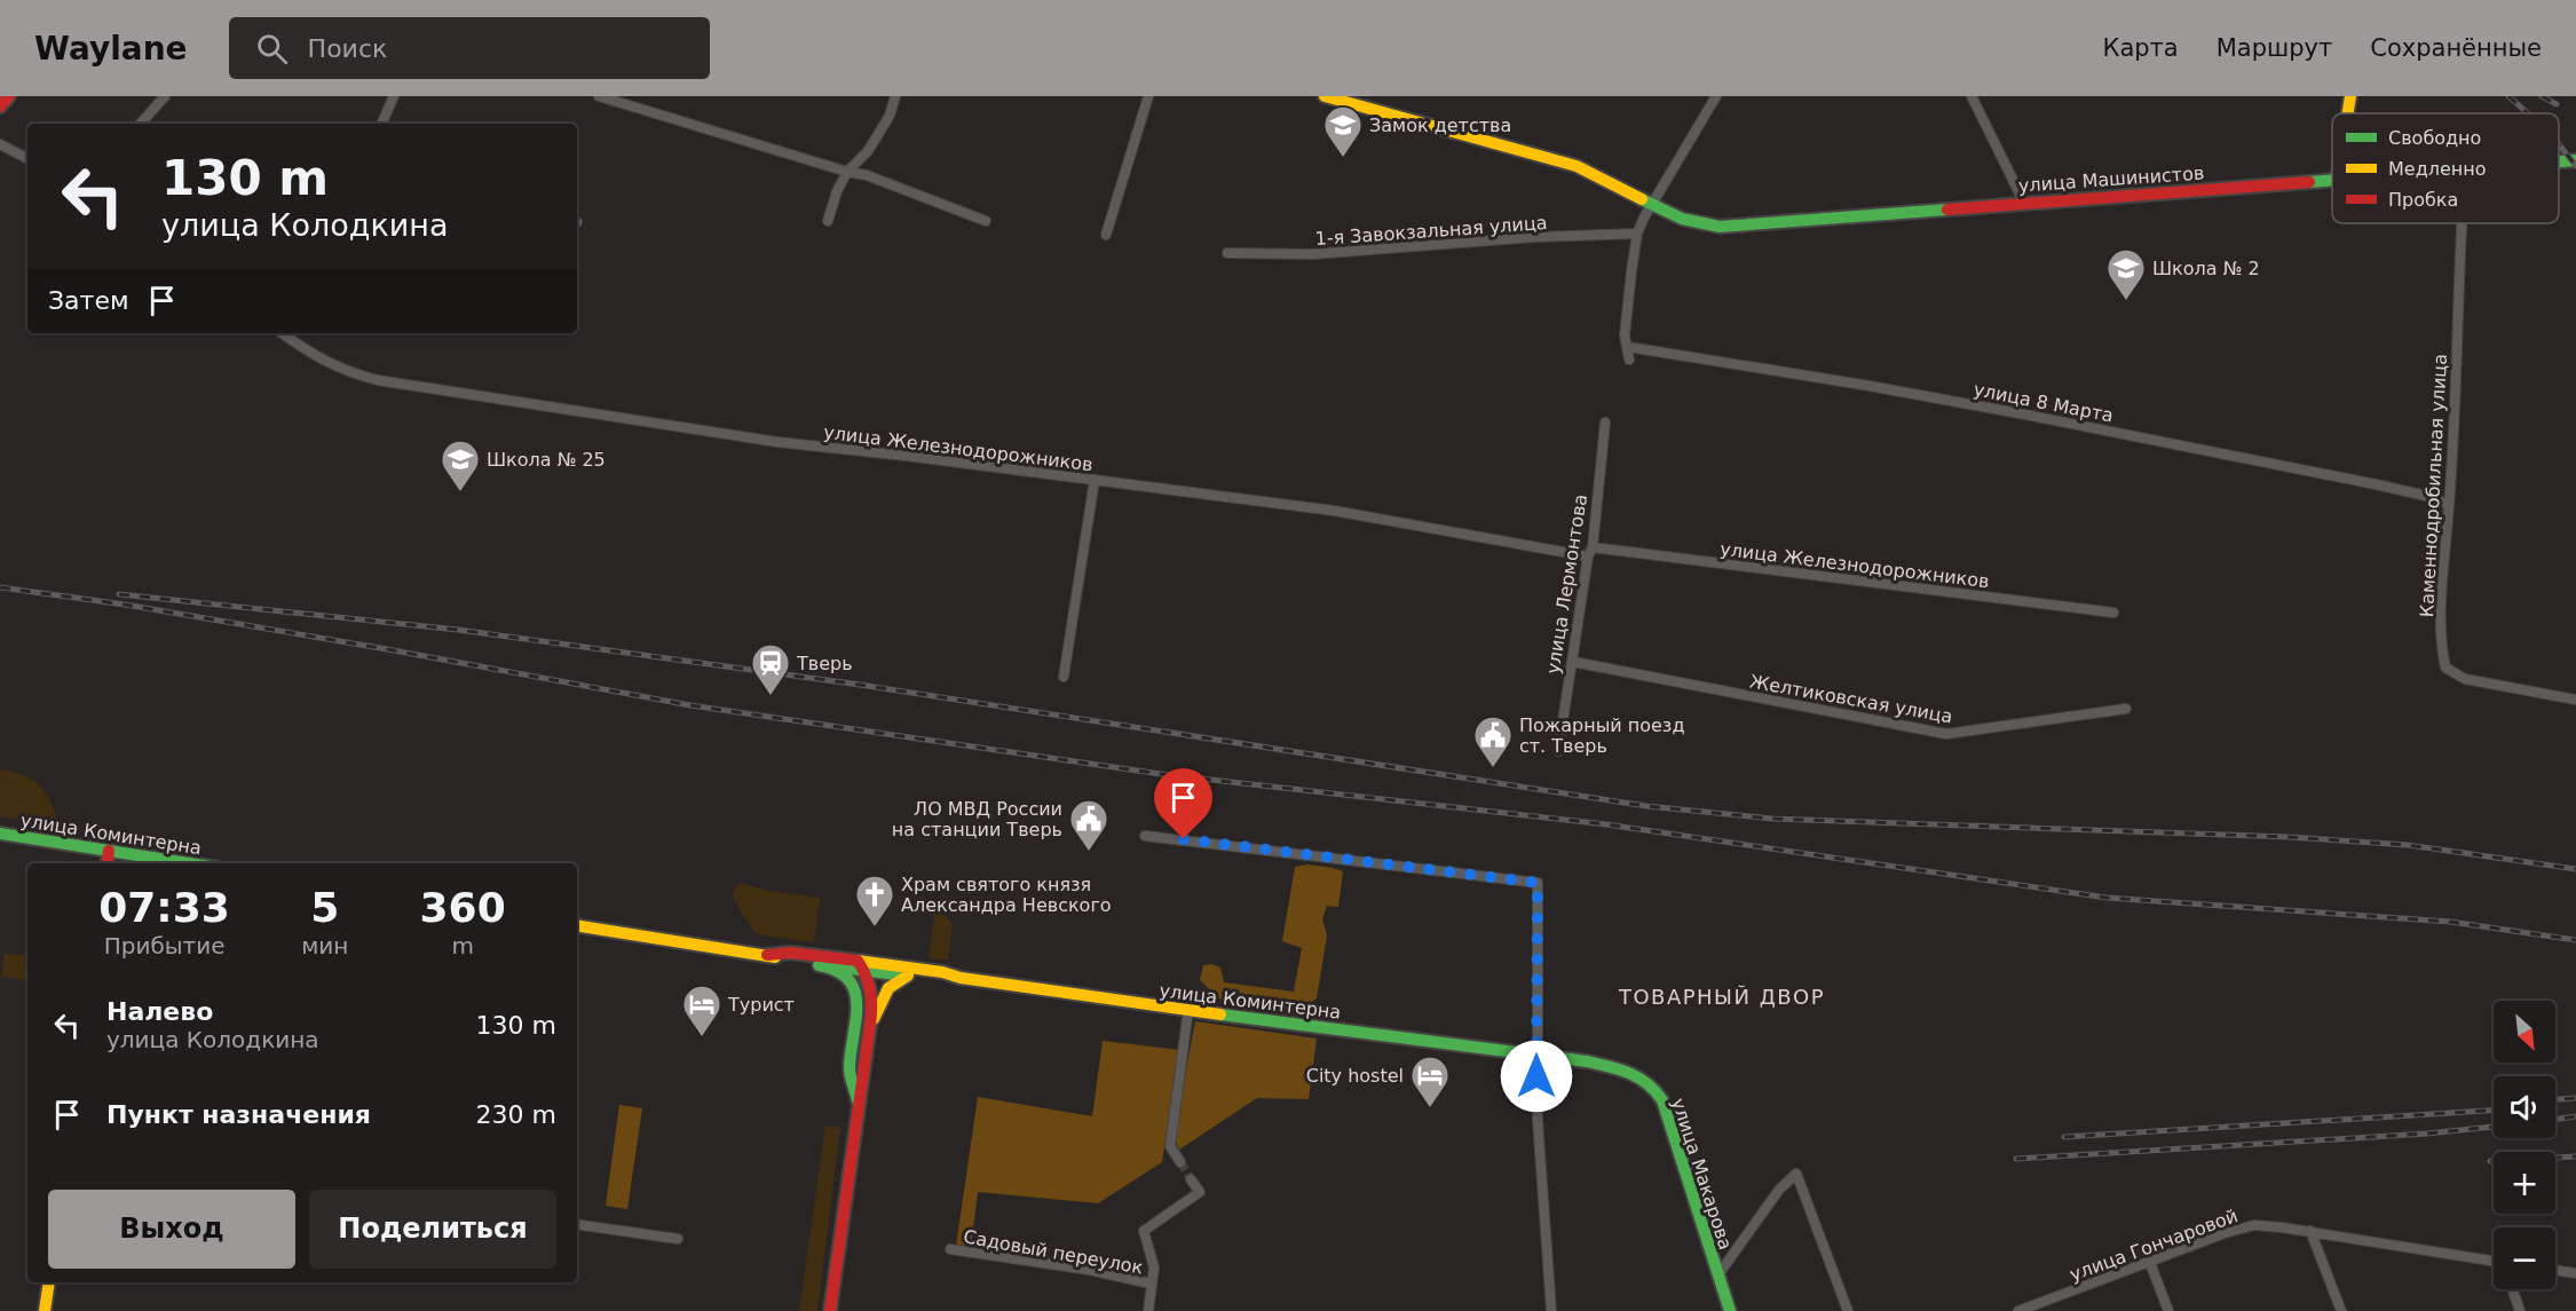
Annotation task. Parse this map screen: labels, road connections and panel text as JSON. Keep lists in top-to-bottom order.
{
  "streets": {
    "main road": ["улица Машинистов", "улица Коминтерна", "улица Макарова"],
    "street": [
      "1-я Завокзальная улица",
      "улица 8 Марта",
      "улица Железнодорожников",
      "Каменнодробильная улица",
      "улица Лермонтова",
      "Желтиковская улица",
      "улица Гончаровой",
      "Садовый переулок"
    ]
  },
  "crossings": [
    ["улица 8 Марта", "Каменнодробильная улица"],
    ["улица Железнодорожников", "улица Лермонтова"],
    ["улица Лермонтова", "Желтиковская улица"],
    ["улица Коминтерна", "улица Макарова"]
  ],
  "districts": ["ТОВАРНЫЙ ДВОР"],
  "places": {
    "school or university": ["Замок детства", "Школа № 2", "Школа № 25"],
    "station": ["Тверь"],
    "public building": ["Пожарный поезд ст. Тверь", "ЛО МВД России на станции Тверь"],
    "church": ["Храм святого князя Александра Невского"],
    "hotel": ["Турист", "City hostel"]
  },
  "legend": ["Свободно", "Медленно", "Пробка"],
  "north": "bottom right",
  "page": {
    "header": "Waylane",
    "search": "Поиск",
    "nav": ["Карта", "Маршрут", "Сохранённые"],
    "turn": ["130 m", "улица Колодкина"],
    "then": "Затем",
    "eta": [
      "07:33",
      "Прибытие",
      "5",
      "мин",
      "360",
      "m"
    ],
    "list": [
      {
        "name": "Налево",
        "note": "улица Колодкина",
        "value": "130 m"
      },
      {
        "name": "Пункт назначения",
        "value": "230 m"
      }
    ],
    "map_buttons": ["+", "−"],
    "buttons": ["Выход", "Поделиться"]
  }
}
